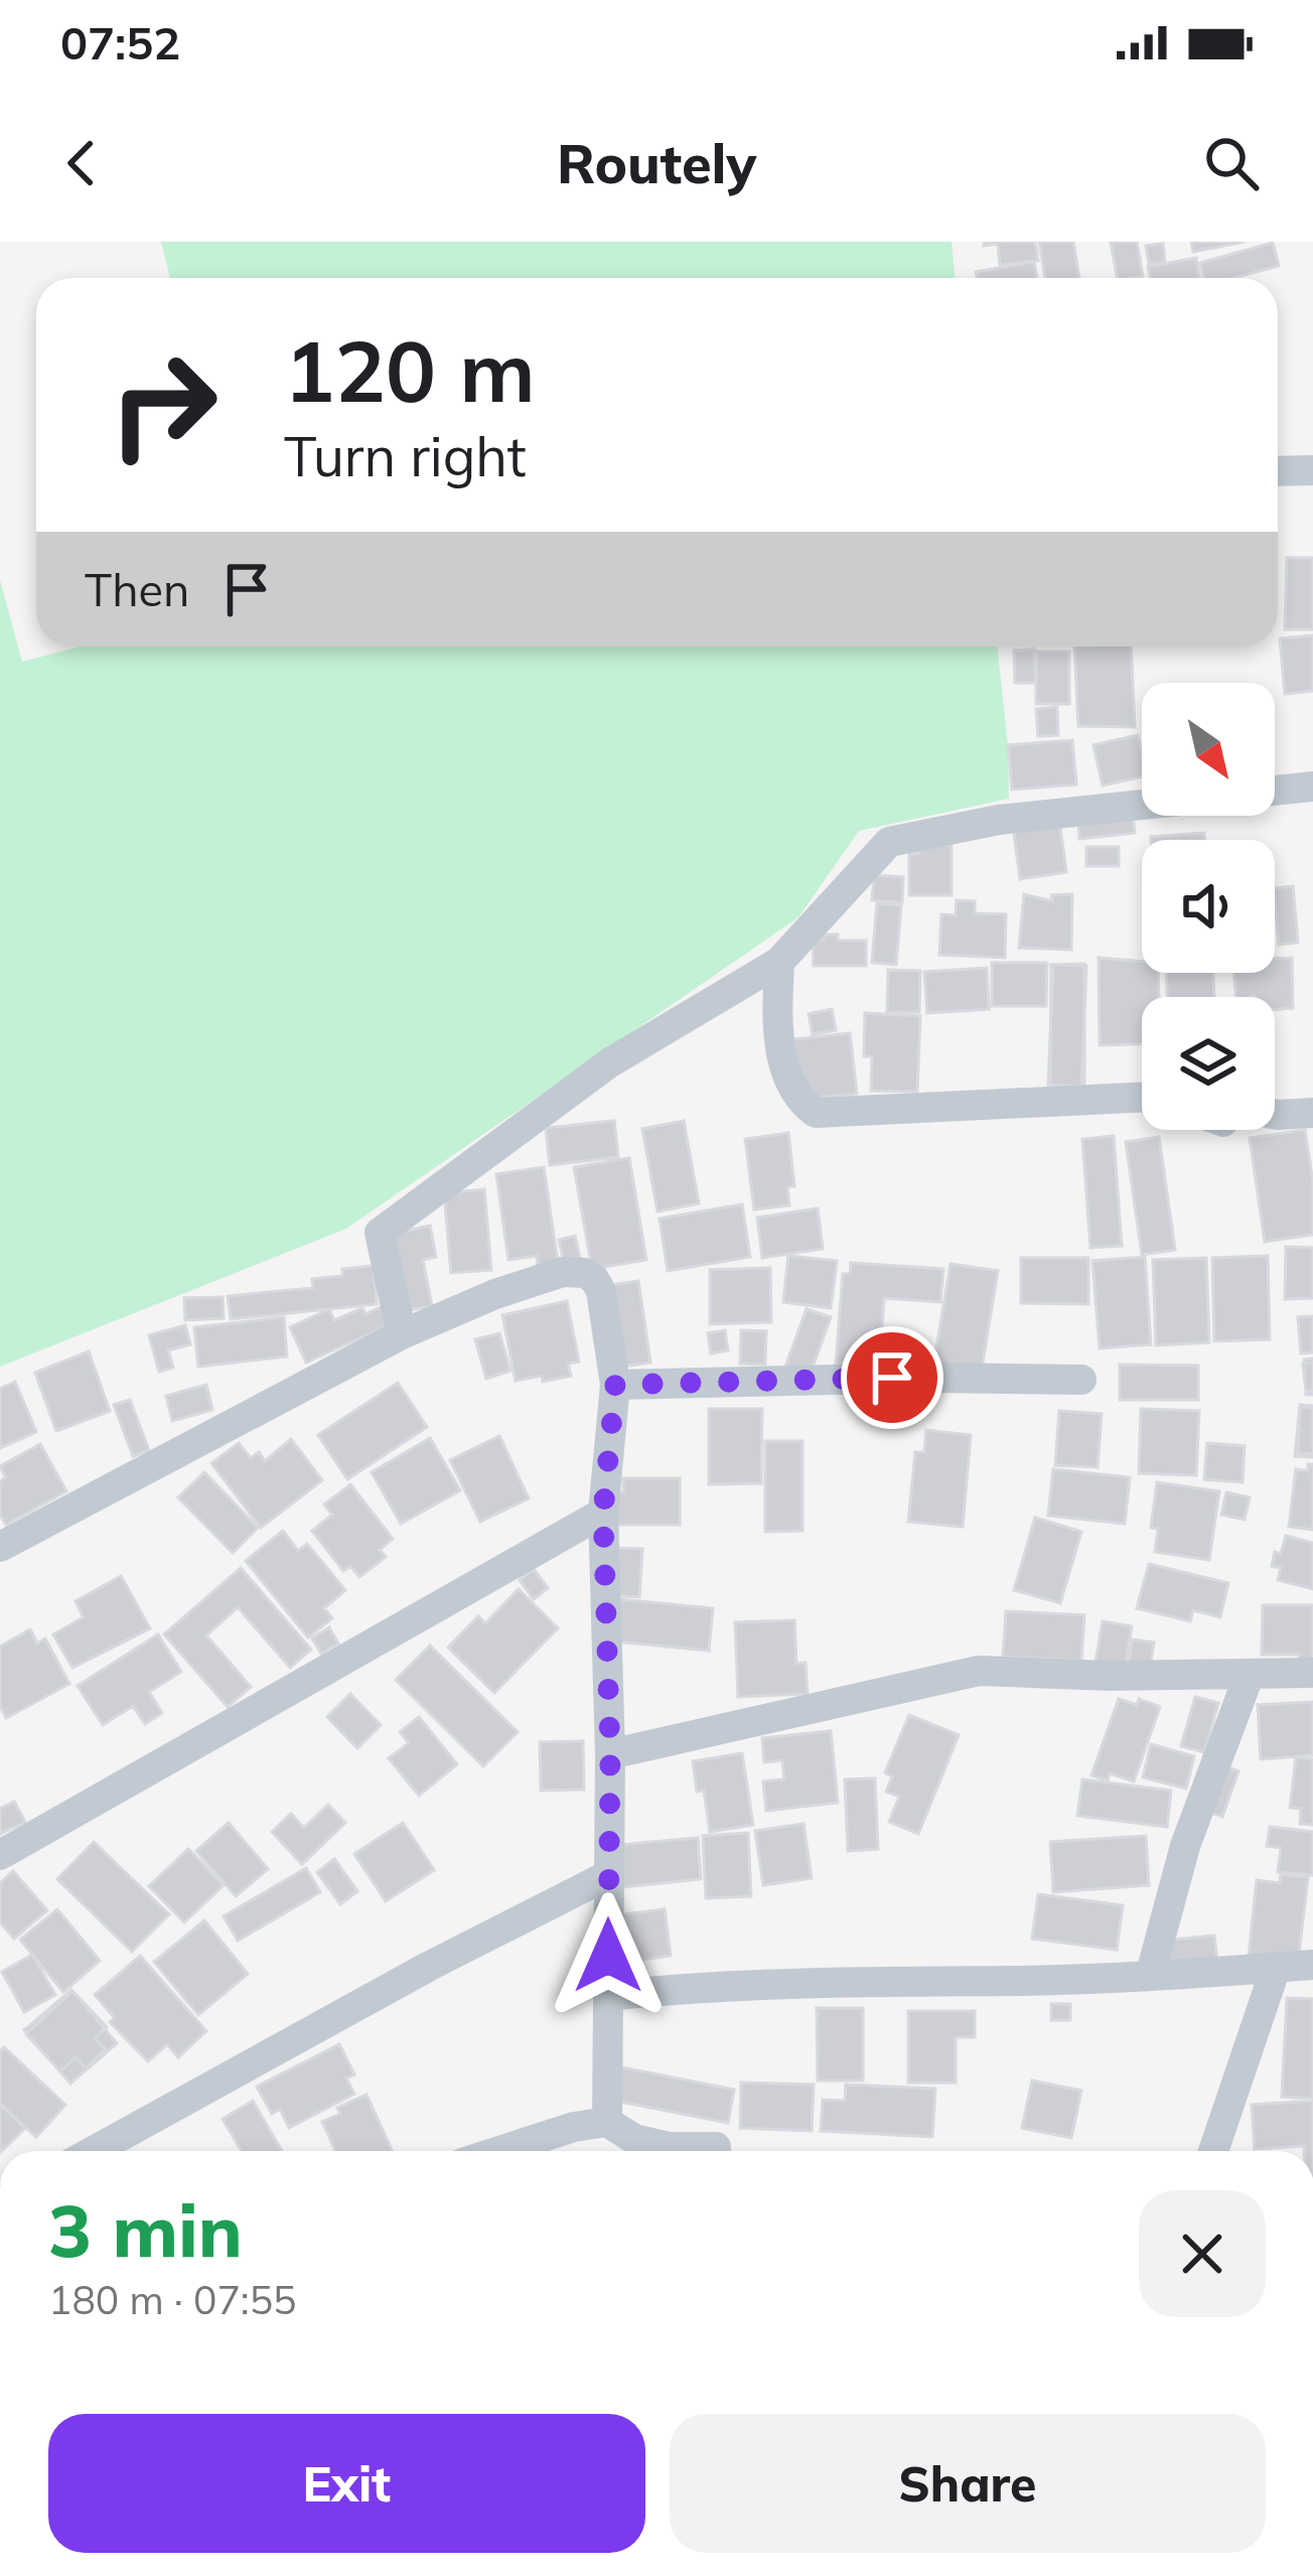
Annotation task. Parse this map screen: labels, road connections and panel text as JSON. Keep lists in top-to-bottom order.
{
  "north": "bottom right",
  "page": {
    "status": "07:52",
    "header": "Routely",
    "turn": ["120 m", "Turn right"],
    "then": "Then",
    "heading": ["3 min", "180 m · 07:55"],
    "buttons": ["Exit", "Share"]
  }
}
